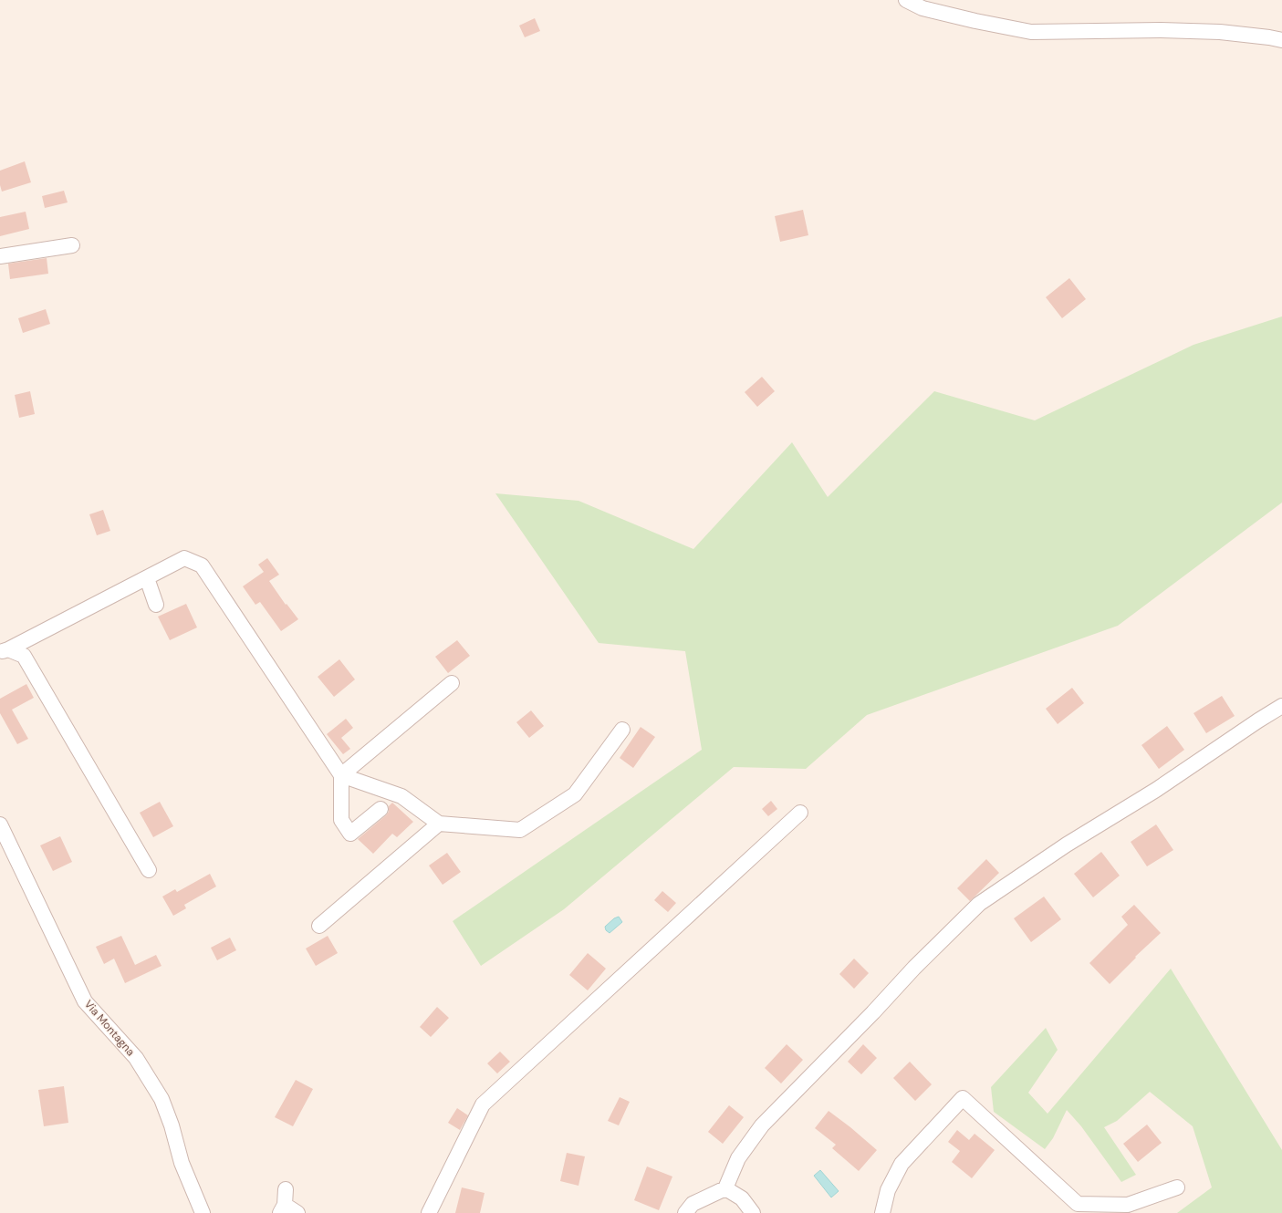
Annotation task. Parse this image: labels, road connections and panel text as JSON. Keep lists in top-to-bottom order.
{
  "streets": {
    "street": ["Via Montagna"]
  }
}
